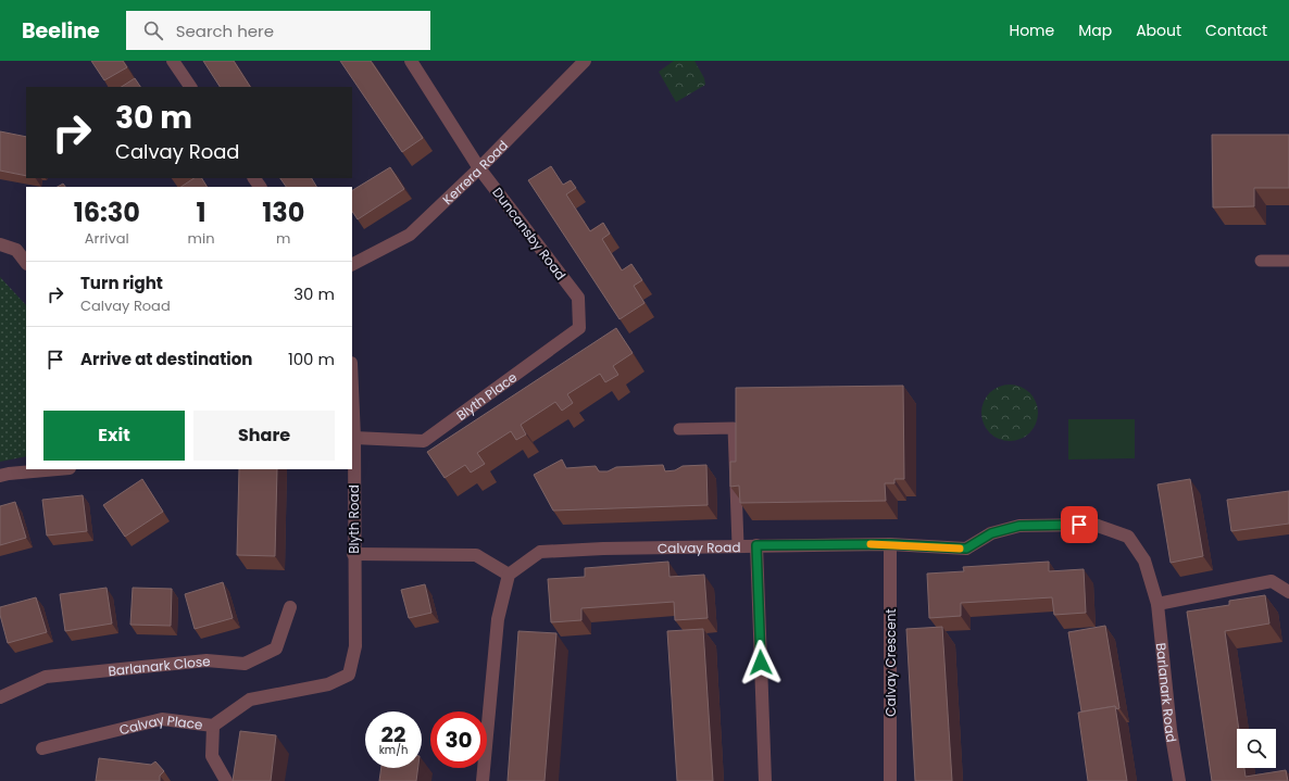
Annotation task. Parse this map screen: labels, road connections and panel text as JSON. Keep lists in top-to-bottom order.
{
  "streets": {
    "street": [
      "Kerrera Road",
      "Duncansby Road",
      "Blyth Place",
      "Blyth Road",
      "Calvay Road",
      "Calvay Crescent",
      "Barlanark Close",
      "Barlanark Road",
      "Calvay Place"
    ]
  },
  "crossings": [
    ["Kerrera Road", "Duncansby Road"],
    ["Duncansby Road", "Blyth Place"],
    ["Blyth Place", "Blyth Road"],
    ["Blyth Road", "Calvay Place"],
    ["Calvay Road", "Calvay Crescent"],
    ["Calvay Road", "Barlanark Road"]
  ],
  "page": {
    "header": "Beeline",
    "search": "Search here",
    "nav": [
      "Home",
      "Map",
      "About",
      "Contact"
    ],
    "turn": ["30 m", "Calvay Road"],
    "eta": [
      "16:30",
      "Arrival",
      "1",
      "min",
      "130",
      "m"
    ],
    "list": [
      {
        "name": "Turn right",
        "note": "Calvay Road",
        "value": "30 m"
      },
      {
        "name": "Arrive at destination",
        "value": "100 m"
      }
    ],
    "buttons": ["Exit", "Share"],
    "speed": "22 km/h",
    "limit": "30"
  }
}
